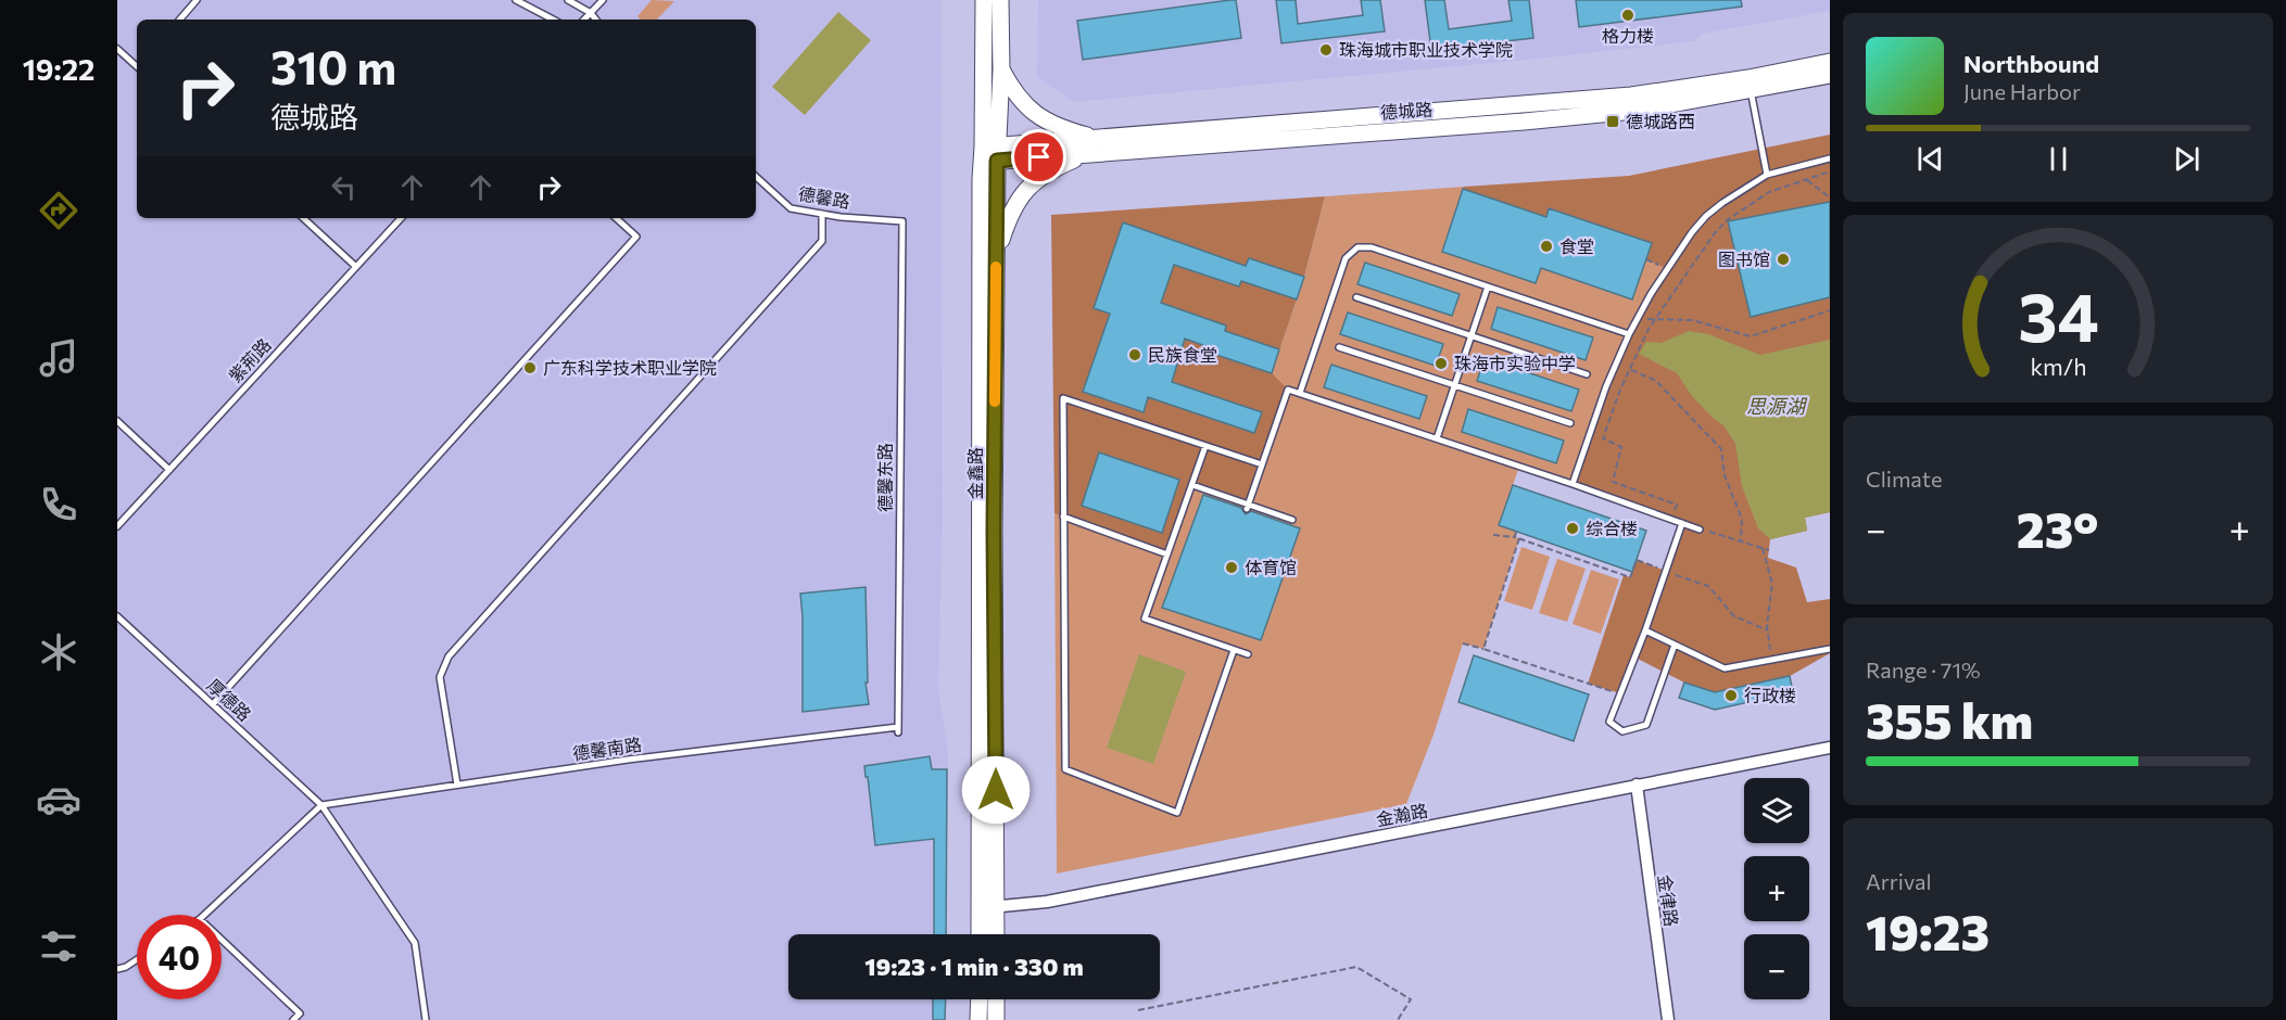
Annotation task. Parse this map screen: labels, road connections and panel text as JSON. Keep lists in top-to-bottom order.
{
  "streets": {
    "street": [
      "德城路",
      "金鑫路",
      "金瀚路",
      "金律路"
    ],
    "lane": [
      "德馨路",
      "紫荊路",
      "德馨东路",
      "厚德路",
      "德馨南路"
    ]
  },
  "crossings": [
    ["德城路", "金鑫路"],
    ["德馨路", "德馨东路"],
    ["金鑫路", "金瀚路"],
    ["德馨东路", "德馨南路"],
    ["厚德路", "德馨南路"],
    ["金瀚路", "金律路"]
  ],
  "water": ["思源湖"],
  "places": {
    "other": [
      "格力楼",
      "珠海城市职业技术学院",
      "食堂",
      "图书馆",
      "民族食堂",
      "珠海市实验中学",
      "广东科学技术职业学院",
      "综合楼",
      "体育馆",
      "行政楼"
    ],
    "transit": ["德城路西"]
  },
  "page": {
    "tabs": "19:22",
    "turn": ["310 m", "德城路"],
    "song": ["Northbound", "June Harbor"],
    "tile": [
      "Climate",
      ["Range · 71%", "355 km"],
      ["Arrival", "19:23"]
    ],
    "heat": ["−", "23°", "+"],
    "map_buttons": ["+", "−"],
    "limit": "40",
    "trip": "19:23 · 1 min · 330 m",
    "gauge": ["34", "km/h"]
  }
}
